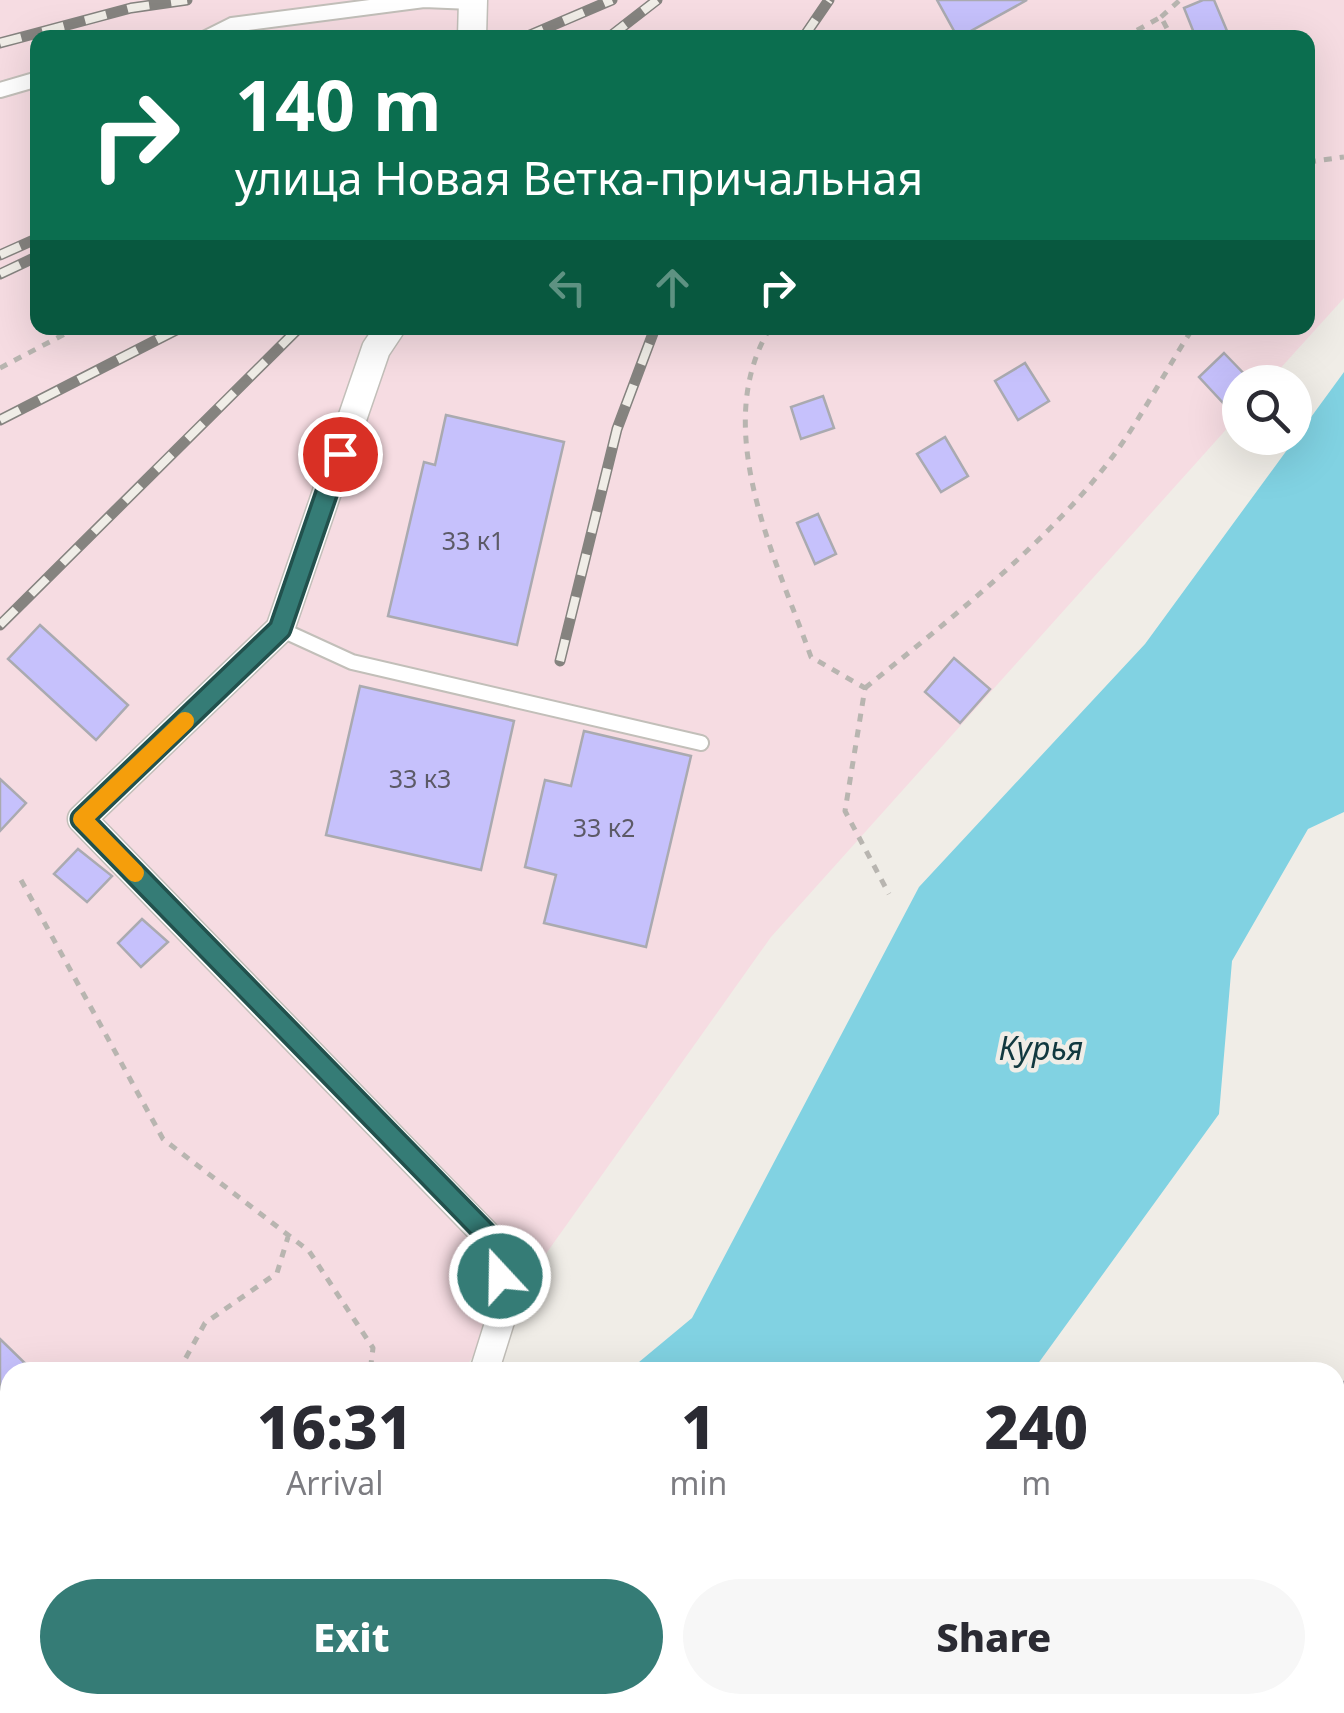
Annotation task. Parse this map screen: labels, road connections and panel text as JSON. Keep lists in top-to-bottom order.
{
  "water": ["Курья"],
  "house_numbers": ["33 к1", "33 к3", "33 к2"],
  "page": {
    "turn": ["140 m", "улица Новая Ветка-причальная"],
    "eta": [
      "16:31",
      "Arrival",
      "1",
      "min",
      "240",
      "m"
    ],
    "buttons": ["Exit", "Share"]
  }
}
